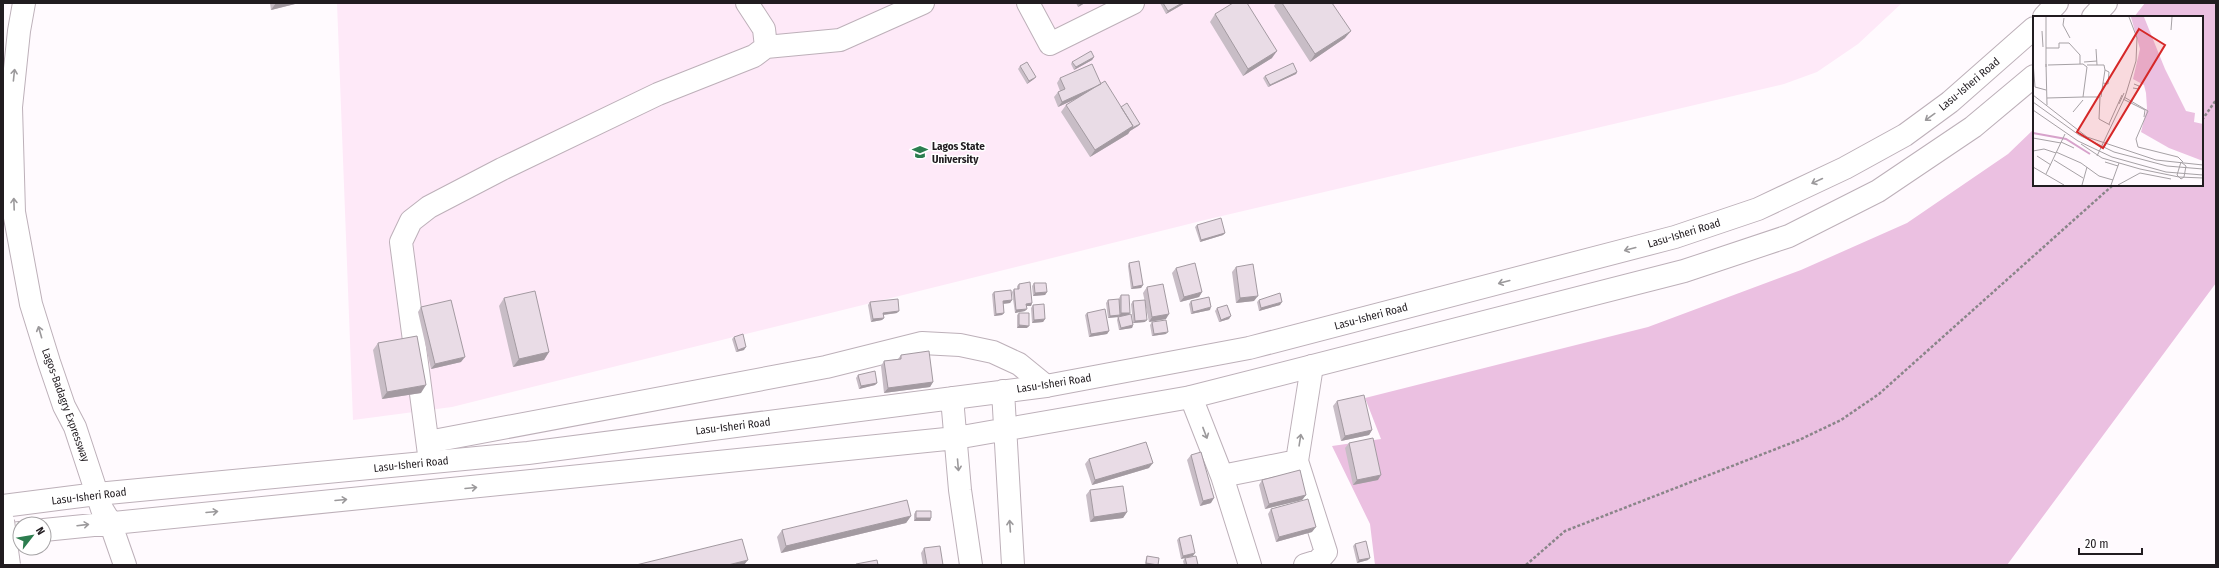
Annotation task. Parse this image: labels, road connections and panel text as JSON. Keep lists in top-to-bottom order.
{
  "streets": {
    "main road": ["Lasu-Isheri Road", "Lagos-Badagry Expressway"]
  },
  "crossings": [
    ["Lasu-Isheri Road", "Lagos-Badagry Expressway"]
  ],
  "one_way": ["Lagos-Badagry Expressway"],
  "places": {
    "school or university": ["Lagos State University"]
  },
  "scale_bar": "20 m",
  "north": "top right"
}
